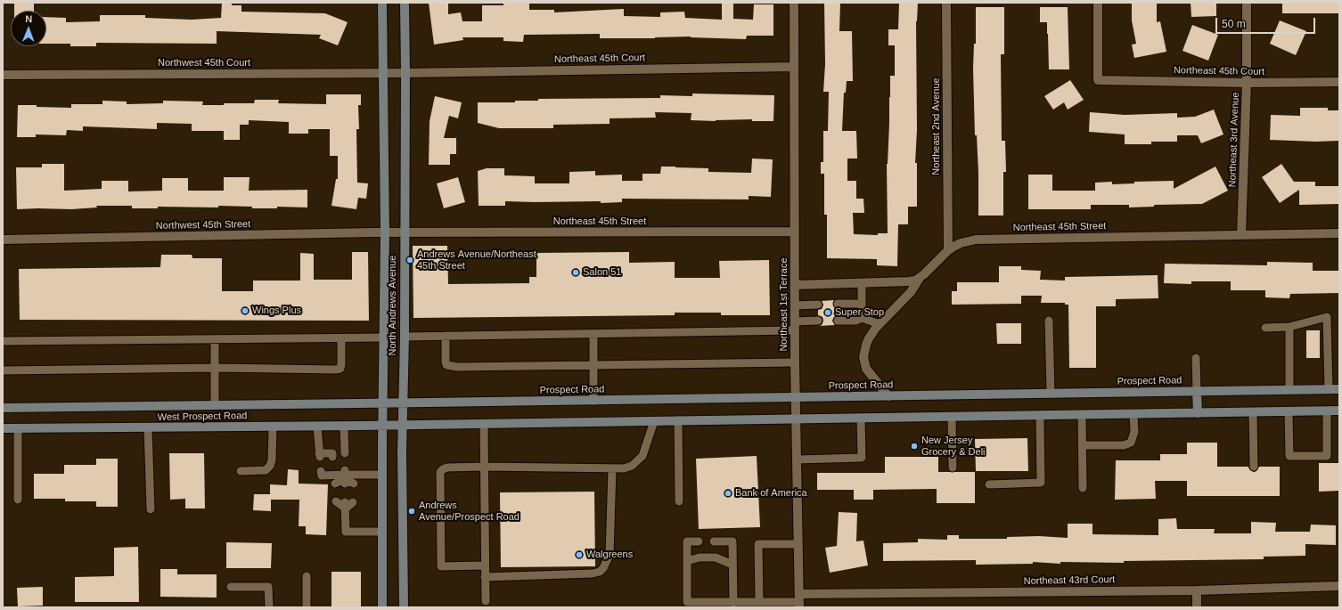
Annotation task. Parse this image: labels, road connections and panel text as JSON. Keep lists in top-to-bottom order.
{
  "streets": {
    "main road": ["North Andrews Avenue", "Prospect Road", "West Prospect Road"],
    "street": [
      "Northeast 45th Court",
      "Northwest 45th Court",
      "Northeast 2nd Avenue",
      "Northeast 3rd Avenue",
      "Northeast 45th Street",
      "Northwest 45th Street",
      "Northeast 1st Terrace",
      "Northeast 43rd Court"
    ]
  },
  "crossings": [
    ["Northeast 45th Court", "Northwest 45th Court"],
    ["Northeast 45th Court", "Northeast 3rd Avenue"],
    ["Northeast 45th Court", "Northeast 1st Terrace"],
    ["Northeast 45th Court", "North Andrews Avenue"],
    ["Northwest 45th Court", "North Andrews Avenue"],
    ["Northeast 2nd Avenue", "Northeast 45th Street"],
    ["Northeast 3rd Avenue", "Northeast 45th Street"],
    ["Northeast 45th Street", "Northwest 45th Street"],
    ["Northeast 45th Street", "Northeast 1st Terrace"],
    ["Northeast 45th Street", "North Andrews Avenue"],
    ["Northwest 45th Street", "North Andrews Avenue"],
    ["Northeast 1st Terrace", "Prospect Road"],
    ["Northeast 1st Terrace", "Northeast 43rd Court"],
    ["North Andrews Avenue", "Prospect Road"],
    ["North Andrews Avenue", "West Prospect Road"],
    ["Prospect Road", "West Prospect Road"]
  ],
  "places": [
    "Andrews Avenue/Northeast 45th Street",
    "Salon 51",
    "Wings Plus",
    "Super Stop",
    "New Jersey Grocery & Deli",
    "Bank of America",
    "Andrews Avenue/Prospect Road",
    "Walgreens"
  ],
  "scale_bar": "50 m",
  "north": "top"
}
